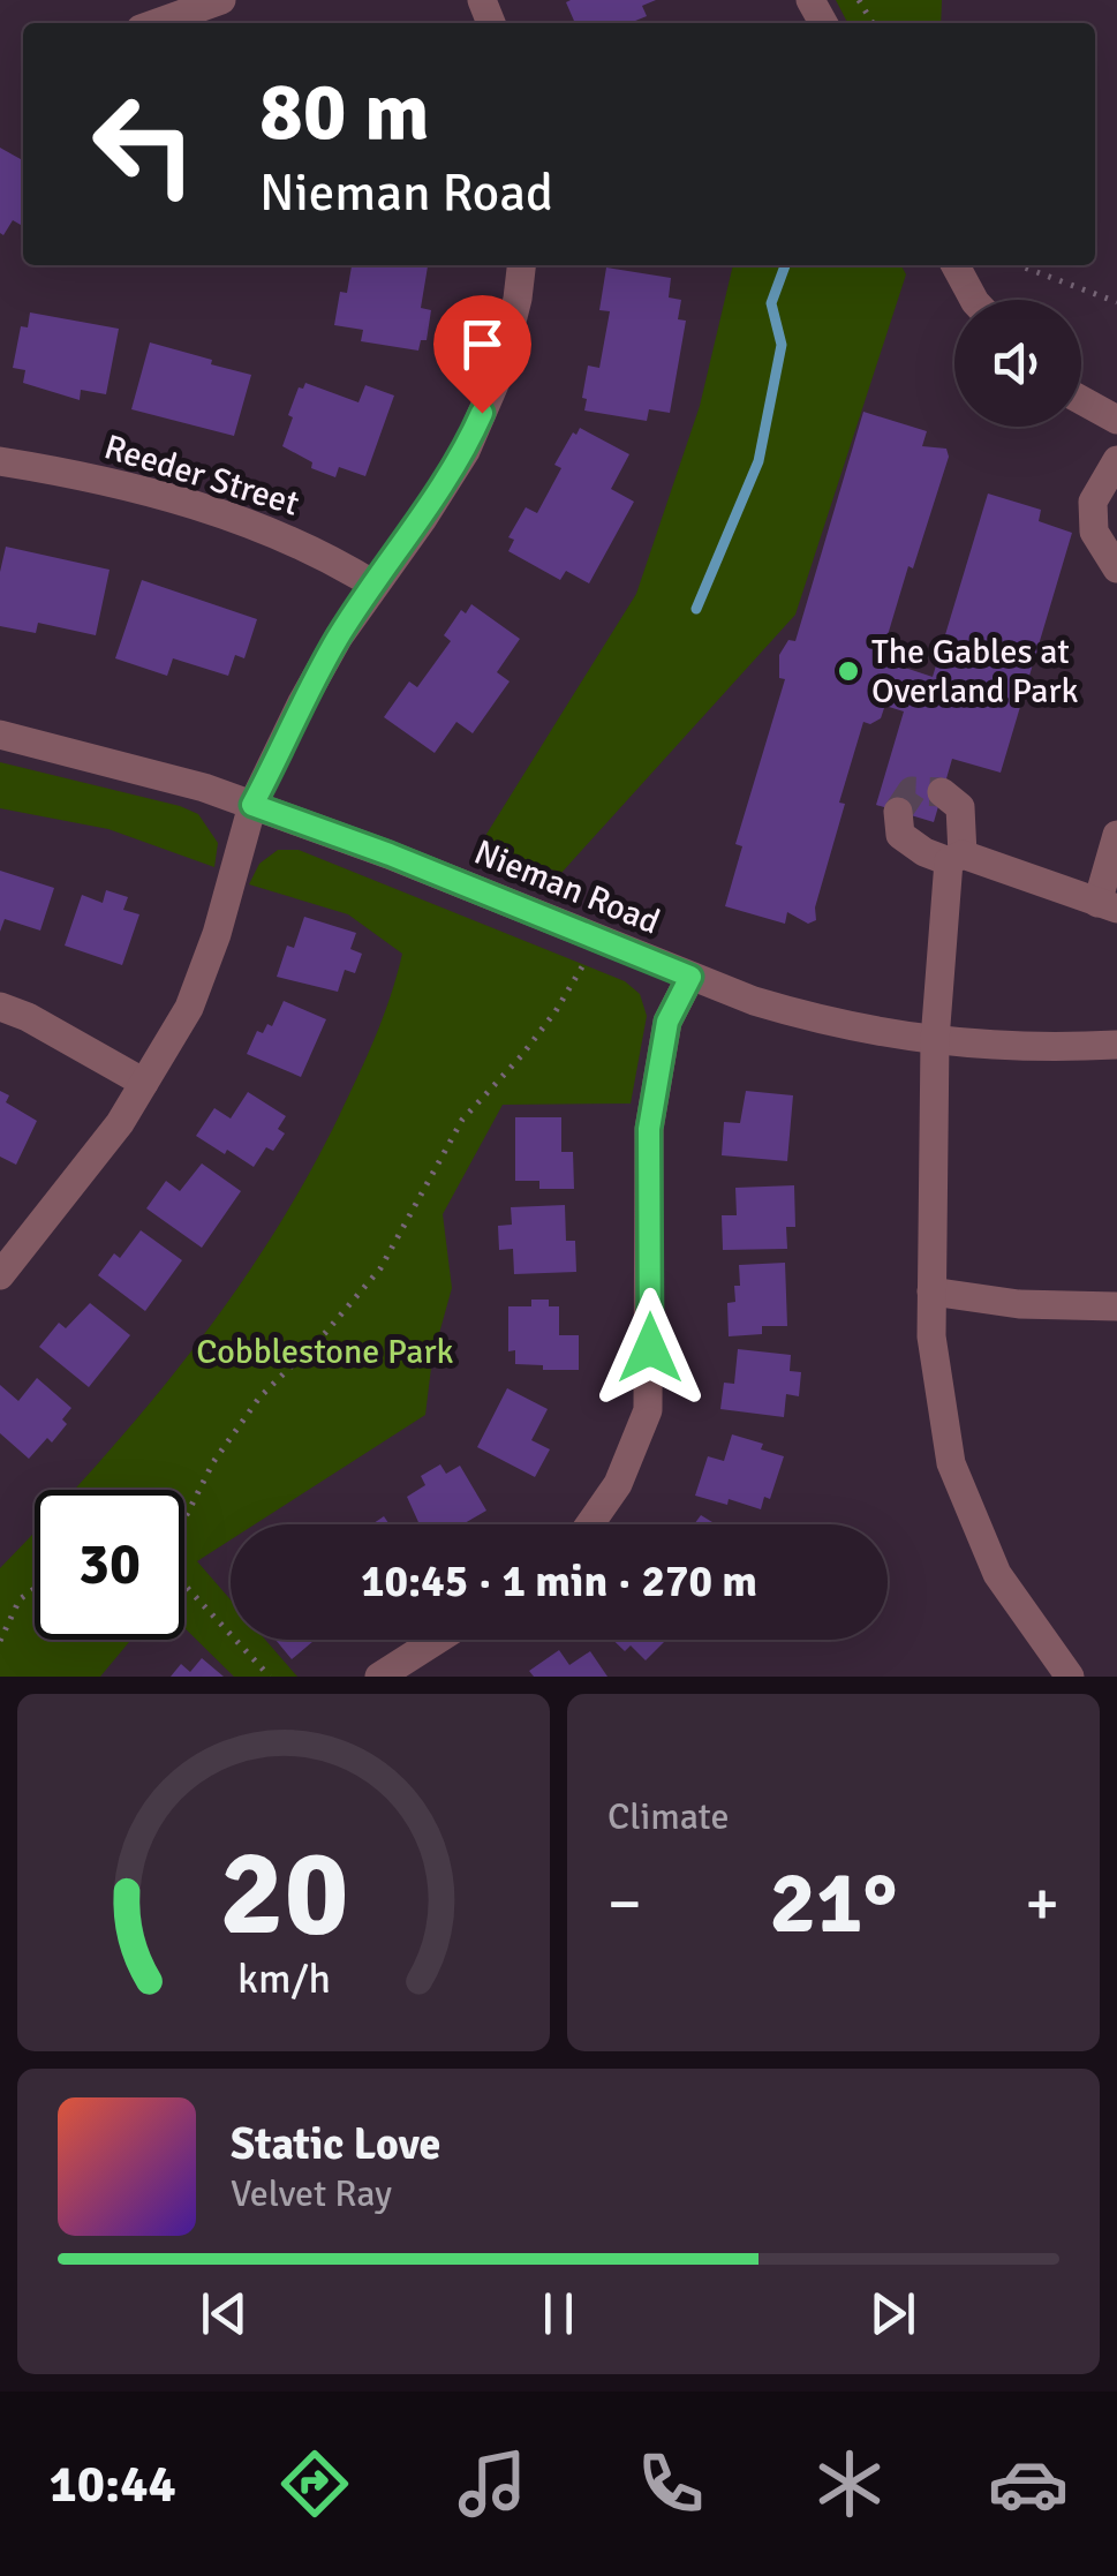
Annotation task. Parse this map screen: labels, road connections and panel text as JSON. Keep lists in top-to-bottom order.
{
  "streets": {
    "street": ["Reeder Street", "Nieman Road"]
  },
  "parks": ["Cobblestone Park"],
  "places": ["The Gables at Overland Park"],
  "page": {
    "turn": ["80 m", "Nieman Road"],
    "limit": "30",
    "trip": "10:45 · 1 min · 270 m",
    "tile": "Climate",
    "heat": ["−", "21°", "+"],
    "song": ["Static Love", "Velvet Ray"],
    "tabs": "10:44",
    "gauge": ["20", "km/h"]
  }
}
